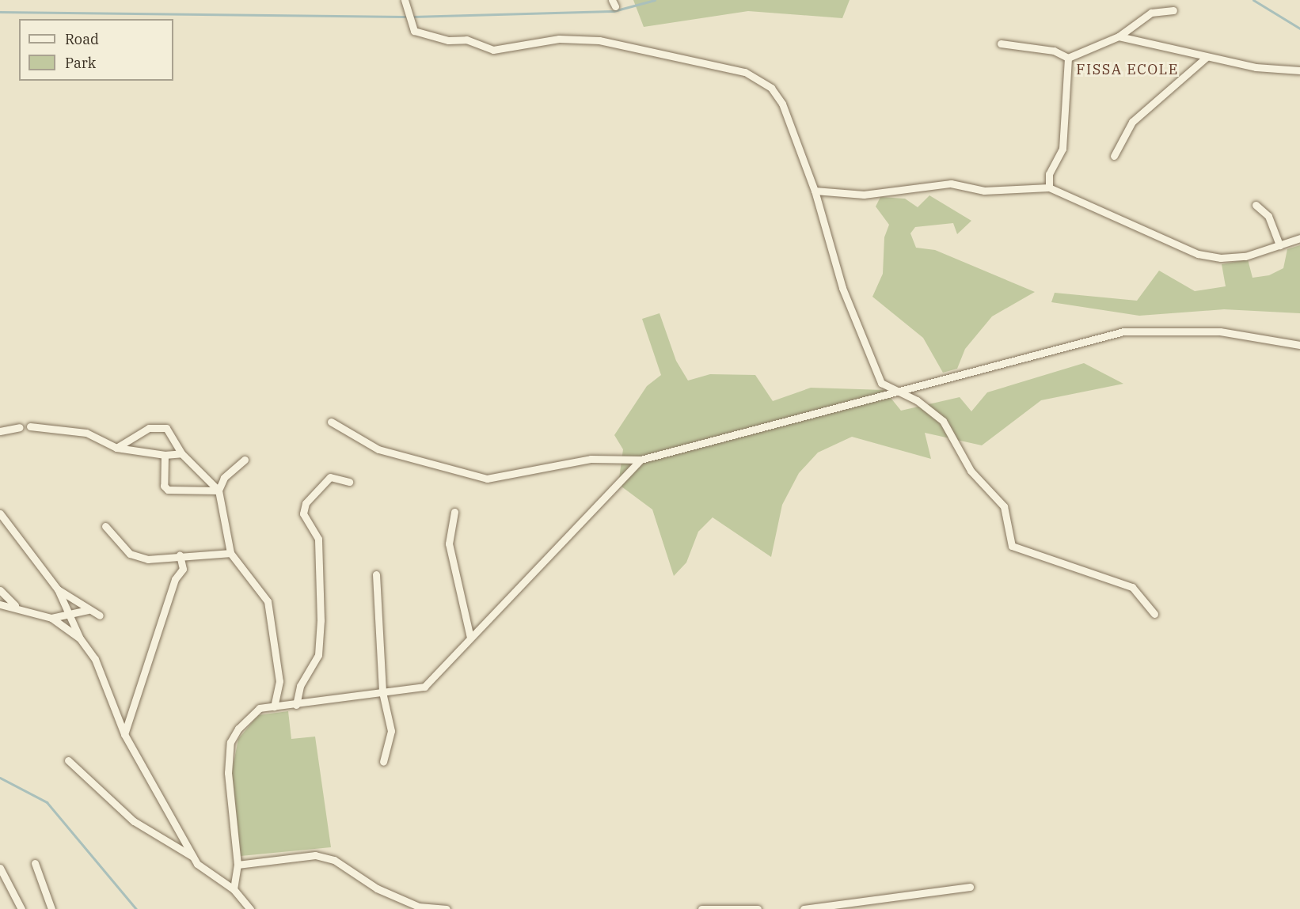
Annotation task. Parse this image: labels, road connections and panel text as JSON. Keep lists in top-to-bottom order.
{
  "districts": ["FISSA ECOLE"],
  "legend": ["Road", "Park"]
}
